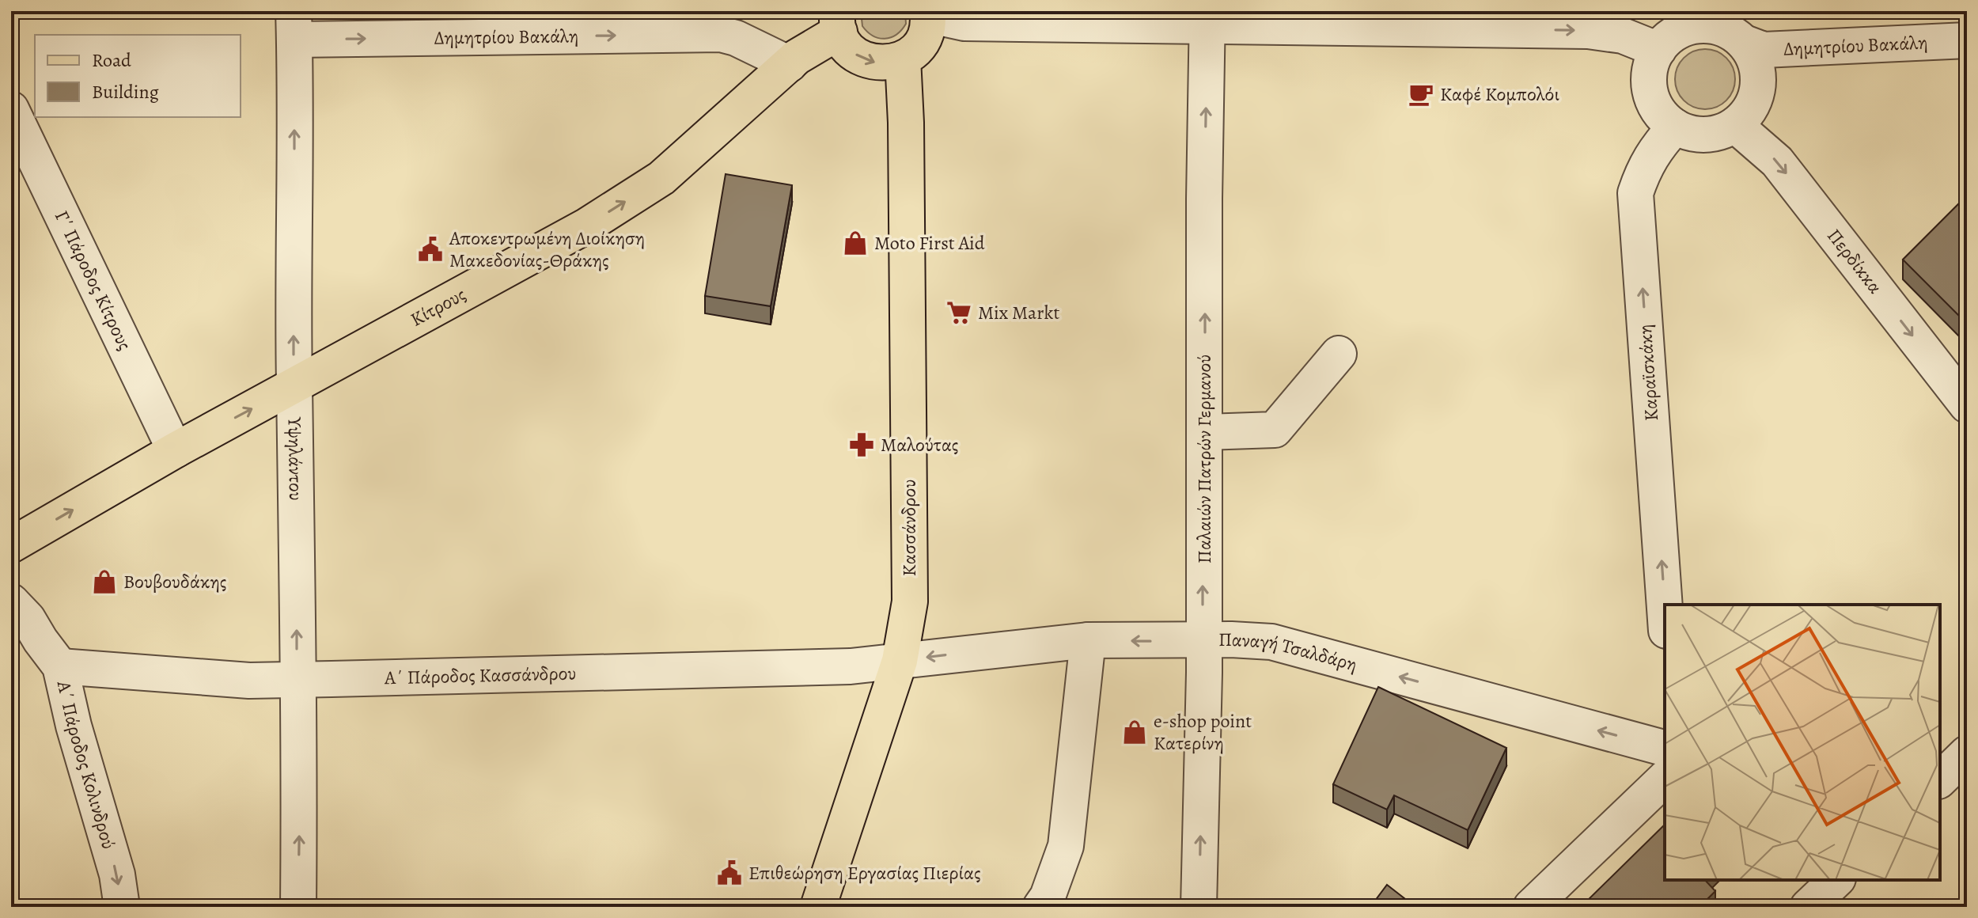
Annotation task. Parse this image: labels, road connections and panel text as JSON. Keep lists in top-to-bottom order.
{
  "streets": {
    "main road": ["Κίτρους", "Κασσάνδρου"],
    "street": [
      "Δημητρίου Βακάλη",
      "Περδίκκα",
      "Γ΄ Πάροδος Κίτρους",
      "Καραϊσκάκη",
      "Υψηλάντου",
      "Παλαιών Πατρών Γερμανού",
      "Παναγή Τσαλδάρη",
      "Α΄ Πάροδος Κασσάνδρου",
      "Α΄ Πάροδος Κολινδρού"
    ]
  },
  "crossings": [
    ["Δημητρίου Βακάλη", "Περδίκκα"],
    ["Δημητρίου Βακάλη", "Κίτρους"],
    ["Δημητρίου Βακάλη", "Καραϊσκάκη"],
    ["Δημητρίου Βακάλη", "Υψηλάντου"],
    ["Περδίκκα", "Καραϊσκάκη"],
    ["Γ΄ Πάροδος Κίτρους", "Κίτρους"],
    ["Κίτρους", "Υψηλάντου"],
    ["Υψηλάντου", "Α΄ Πάροδος Κασσάνδρου"],
    ["Παλαιών Πατρών Γερμανού", "Παναγή Τσαλδάρη"],
    ["Κασσάνδρου", "Παναγή Τσαλδάρη"],
    ["Κασσάνδρου", "Α΄ Πάροδος Κασσάνδρου"],
    ["Παναγή Τσαλδάρη", "Α΄ Πάροδος Κασσάνδρου"],
    ["Α΄ Πάροδος Κασσάνδρου", "Α΄ Πάροδος Κολινδρού"]
  ],
  "one_way": [
    "Δημητρίου Βακάλη",
    "Περδίκκα",
    "Κίτρους",
    "Καραϊσκάκη",
    "Υψηλάντου",
    "Παναγή Τσαλδάρη",
    "Α΄ Πάροδος Κολινδρού"
  ],
  "places": {
    "cafe": ["Καφέ Κομπολόι"],
    "shop": ["Moto First Aid", "Βουβουδάκης", "e-shop point Κατερίνη"],
    "public building": ["Αποκεντρωμένη Διοίκηση Μακεδονίας-Θράκης", "Επιθεώρηση Εργασίας Πιερίας"],
    "supermarket": ["Mix Markt"],
    "pharmacy": ["Μαλούτας"]
  },
  "legend": ["Road", "Building"]
}
